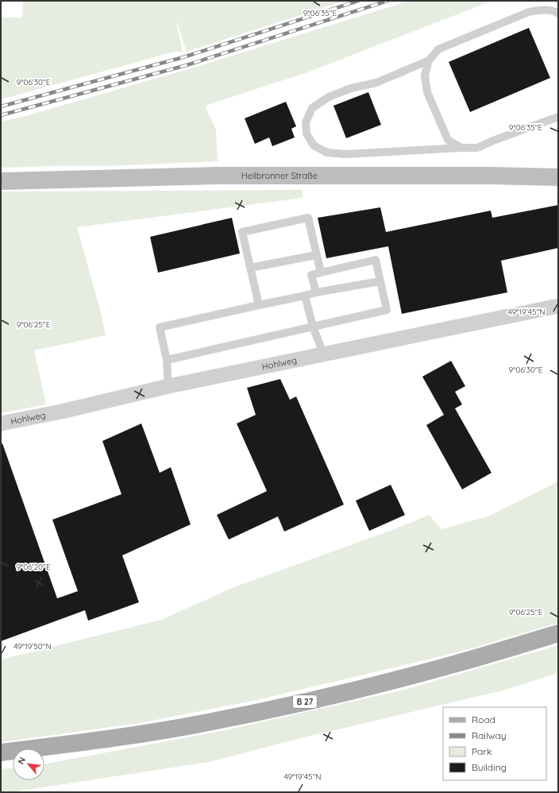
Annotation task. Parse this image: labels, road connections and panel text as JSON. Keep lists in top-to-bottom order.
{
  "streets": {
    "main road": ["B 27"],
    "street": ["Heilbronner Straße", "Hohlweg"]
  },
  "legend": [
    "Road",
    "Railway",
    "Park",
    "Building"
  ],
  "north": "top left",
  "coordinates": [
    "9°06'35\"E",
    "9°06'30\"E",
    "49°19'45\"N",
    "9°06'25\"E",
    "9°06'20\"E",
    "49°19'50\"N"
  ]
}
